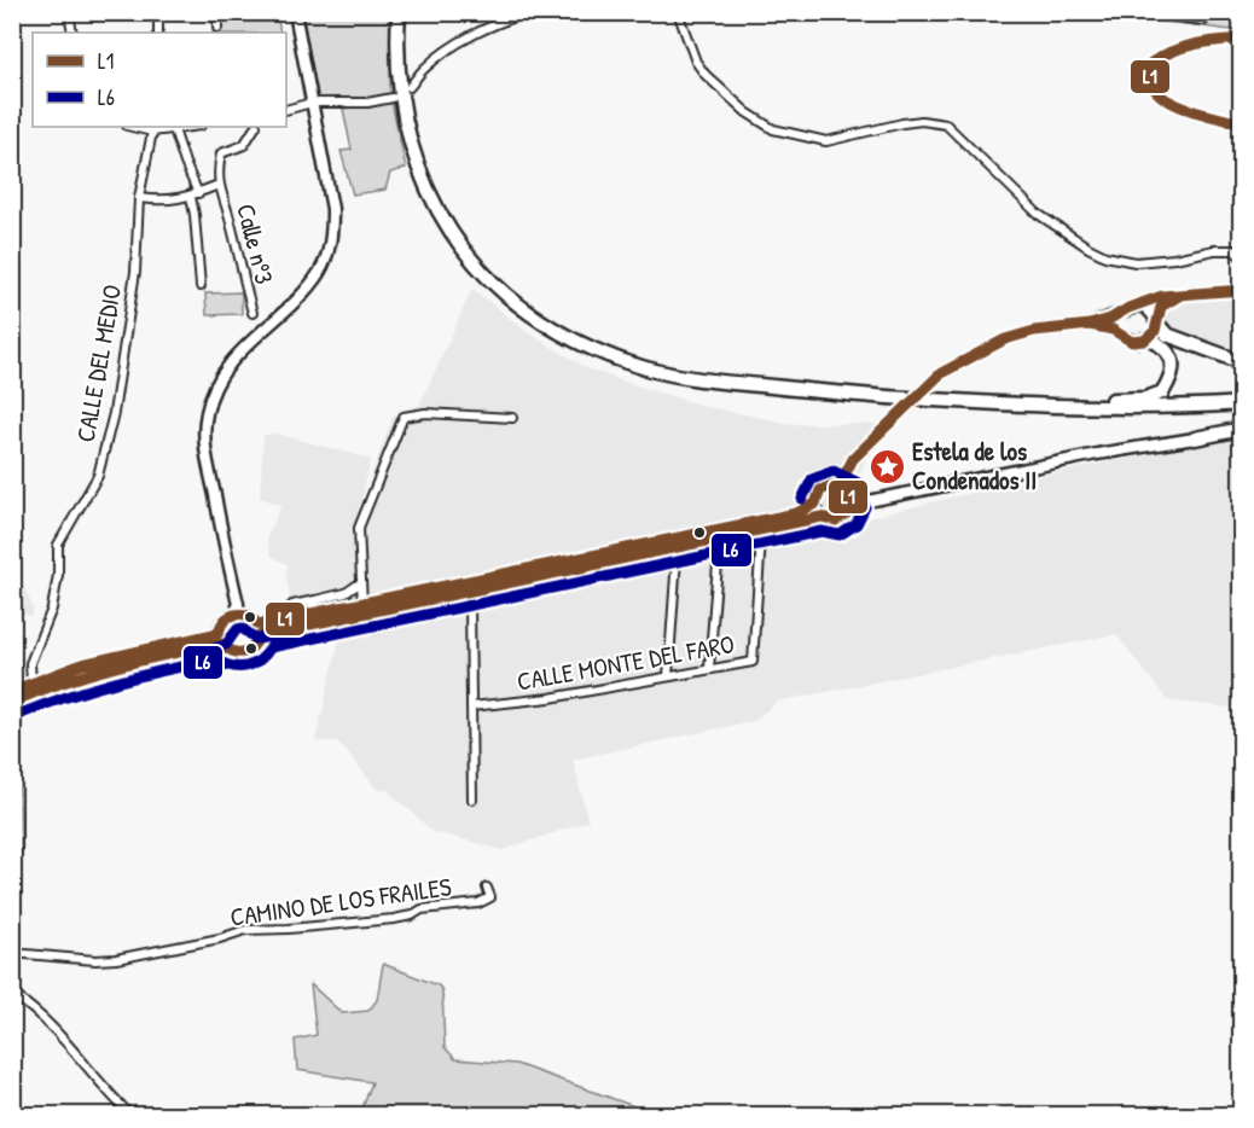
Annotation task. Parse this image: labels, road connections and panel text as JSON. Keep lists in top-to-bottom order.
{
  "streets": {
    "street": [
      "Calle nº3",
      "CALLE DEL MEDIO",
      "CALLE MONTE DEL FARO",
      "CAMINO DE LOS FRAILES"
    ]
  },
  "places": {
    "place": ["Estela de los Condenados II"]
  },
  "lines": ["transit line L1", "transit line L6"],
  "legend": ["L1", "L6"]
}
